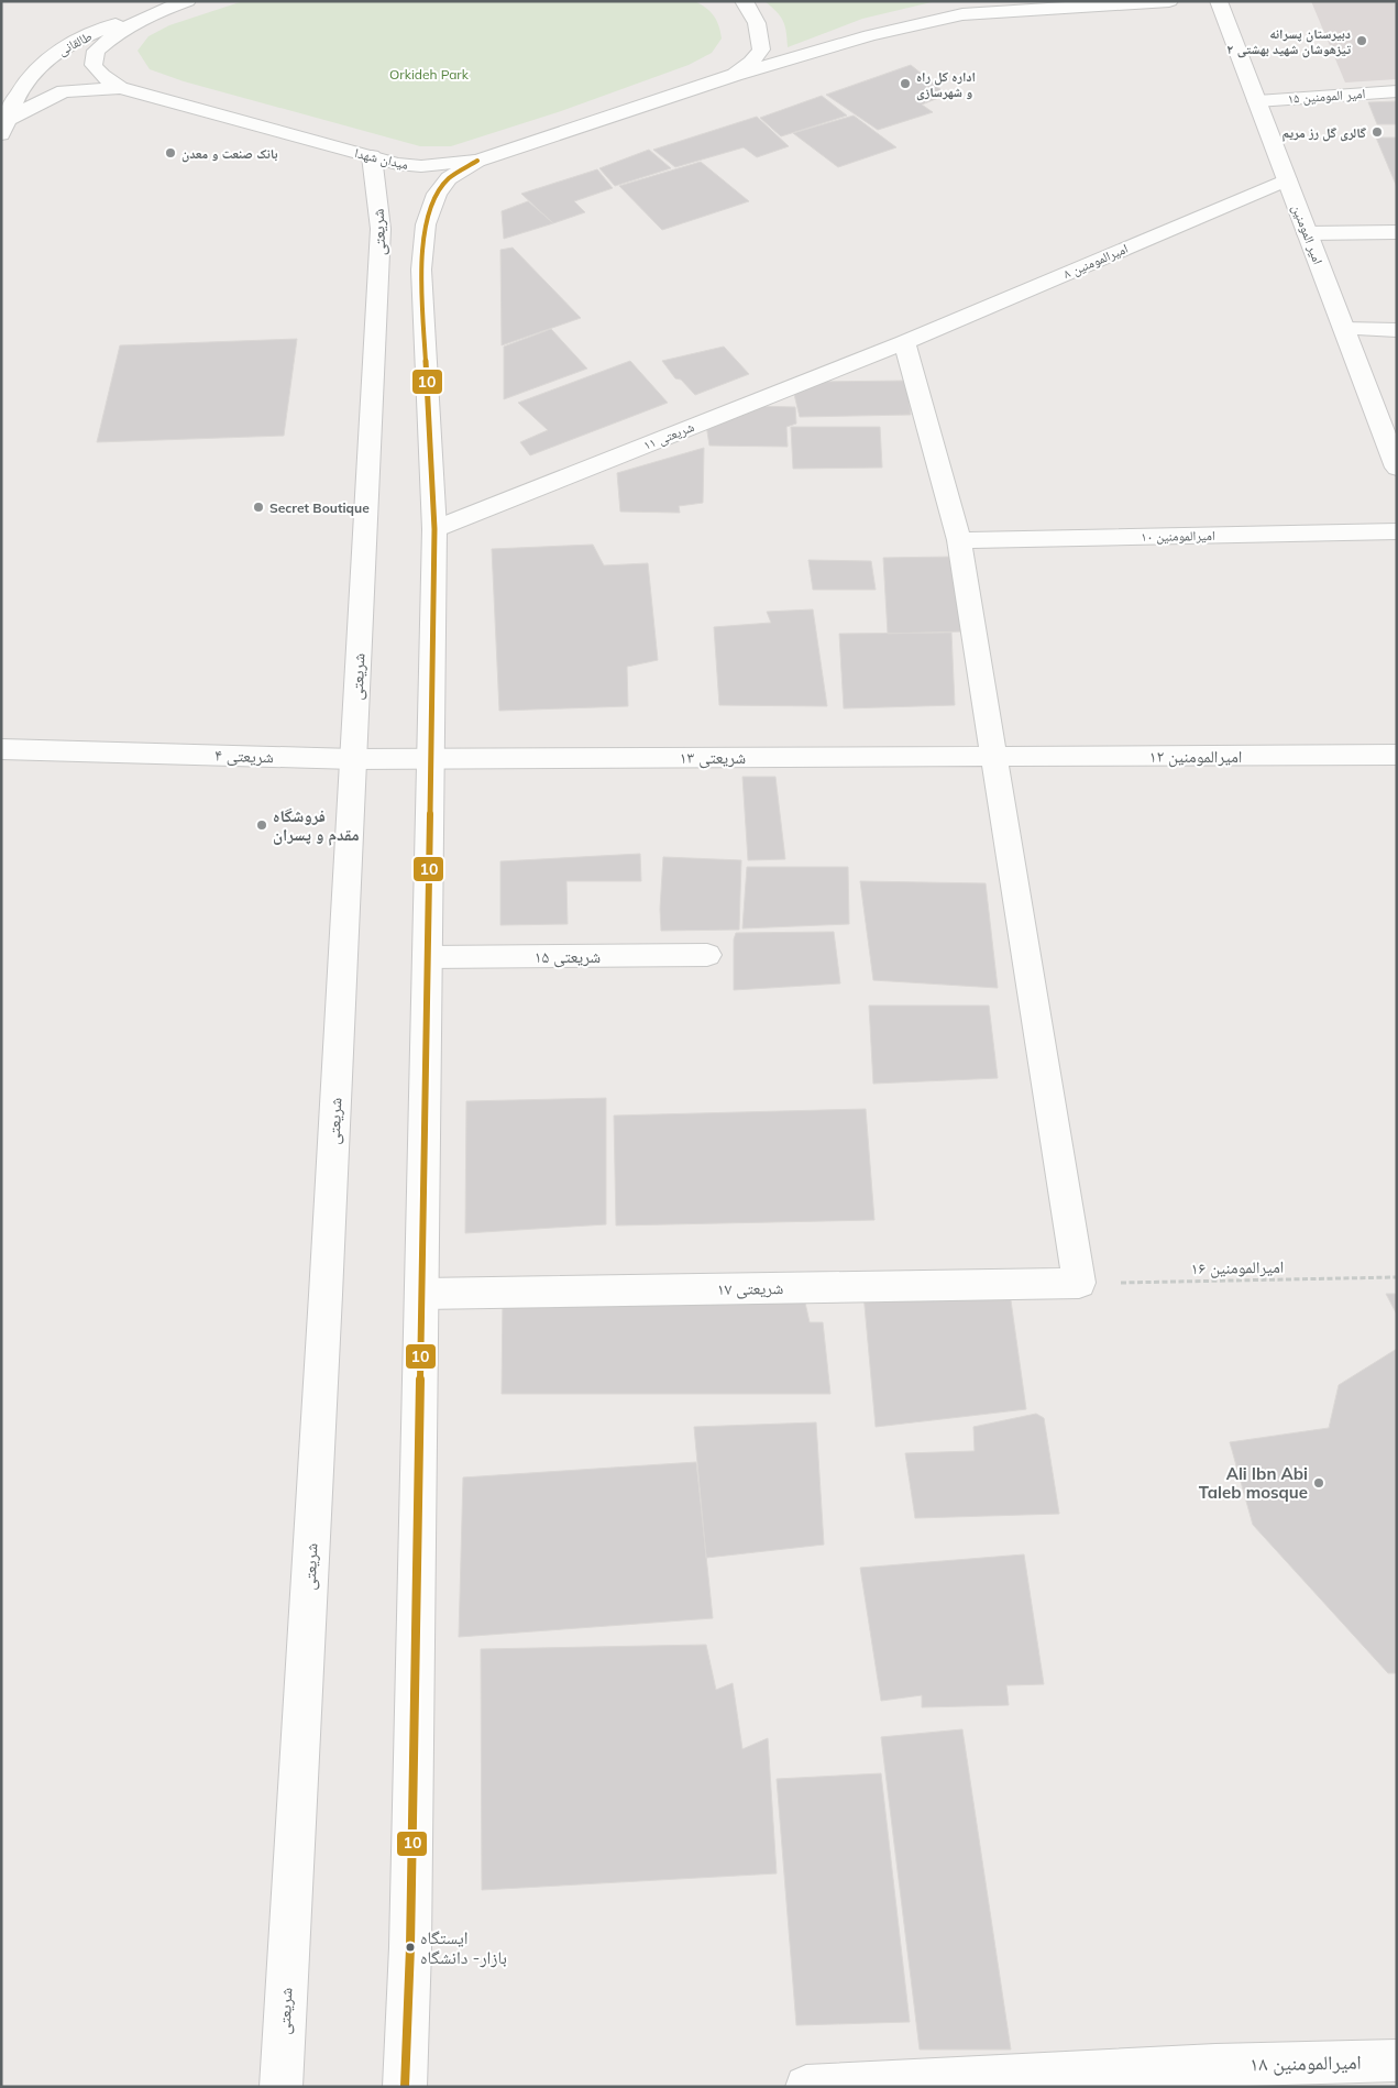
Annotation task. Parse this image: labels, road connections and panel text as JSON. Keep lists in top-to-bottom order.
{
  "streets": {
    "street": [
      "طالقانی",
      "امیر المومنین ۱۵",
      "میدان شهدا",
      "شریعتی",
      "امیر المومنین",
      "امیرالمومنین ۸",
      "شریعتی ۱۱",
      "امیرالمومنین ۱۰",
      "شریعتی ۴",
      "امیرالمومنین ۱۲",
      "شریعتی ۱۳",
      "شریعتی ۱۵",
      "شریعتی ۱۷",
      "امیرالمومنین ۱۸"
    ],
    "path": ["امیرالمومنین ۱۶"]
  },
  "crossings": [
    ["طالقانی", "میدان شهدا"],
    ["امیر المومنین ۱۵", "امیر المومنین"],
    ["میدان شهدا", "شریعتی"],
    ["شریعتی", "شریعتی ۱۱"],
    ["شریعتی", "شریعتی ۴"],
    ["شریعتی", "شریعتی ۱۳"],
    ["شریعتی", "شریعتی ۱۵"],
    ["شریعتی", "شریعتی ۱۷"],
    ["امیر المومنین", "امیرالمومنین ۸"],
    ["امیرالمومنین ۸", "شریعتی ۱۱"],
    ["شریعتی ۴", "شریعتی ۱۳"],
    ["امیرالمومنین ۱۲", "شریعتی ۱۳"],
    ["امیرالمومنین ۱۶", "شریعتی ۱۷"]
  ],
  "parks": ["Orkideh Park"],
  "places": [
    "دبیرستان پسرانه تیزهوشان شهید بهشتی ۲",
    "اداره کل راه و شهرسازی",
    "گالری گل رز مریم",
    "بانک صنعت و معدن",
    "Secret Boutique",
    "فروشگاه مقدم و پسران",
    "Ali Ibn Abi Taleb mosque",
    "ایستگاه بازار- دانشگاه"
  ],
  "lines": ["transit line 10"]
}
